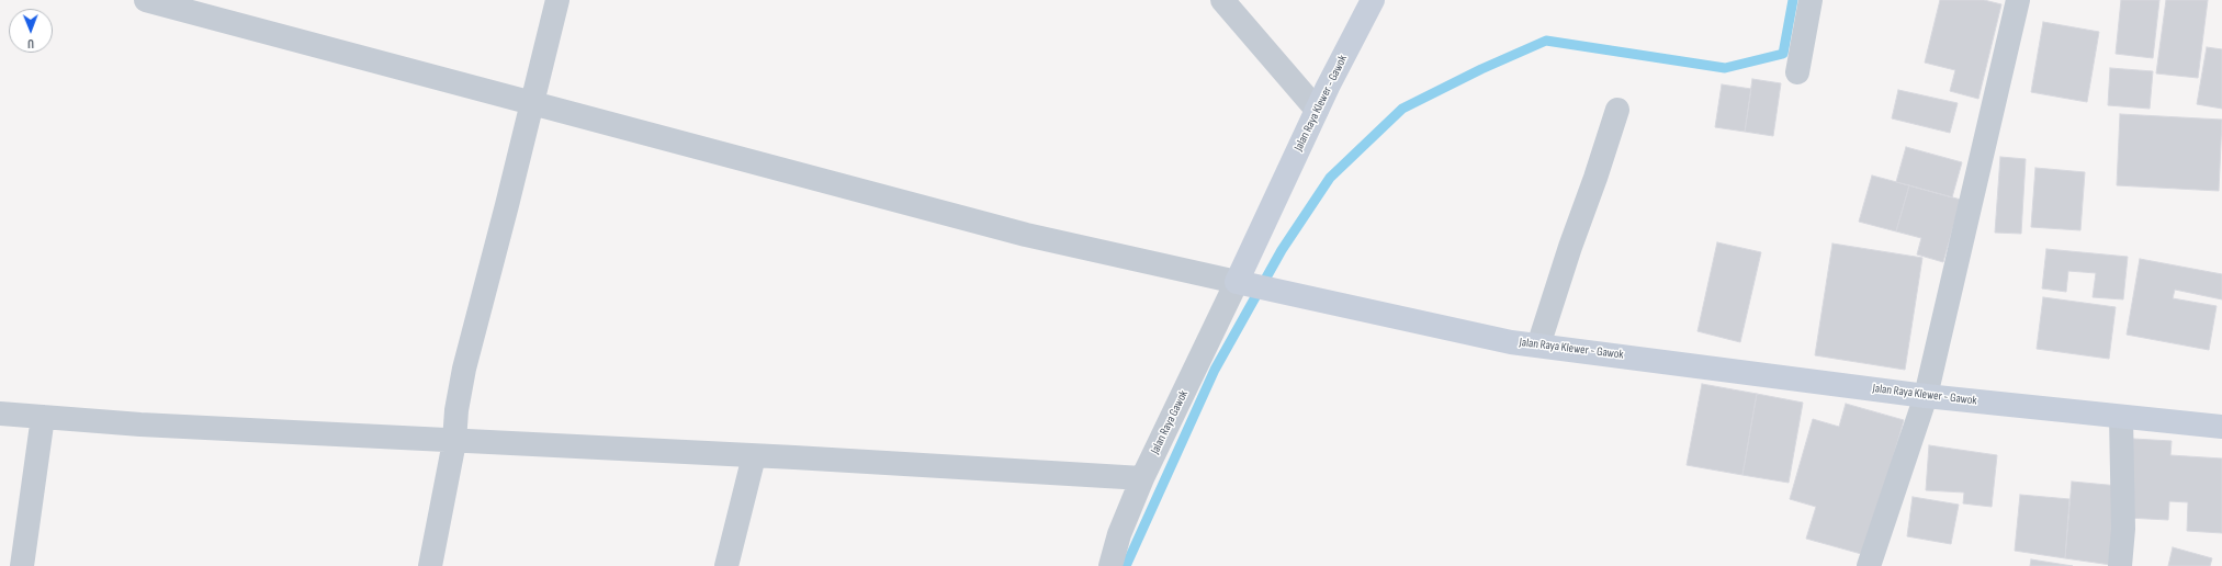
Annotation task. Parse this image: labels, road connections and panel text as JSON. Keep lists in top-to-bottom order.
{
  "streets": {
    "main road": ["Jalan Raya Klewer - Gawok"],
    "street": ["Jalan Raya Gawok"]
  },
  "crossings": [
    ["Jalan Raya Klewer - Gawok", "Jalan Raya Gawok"]
  ],
  "north": "bottom"
}
